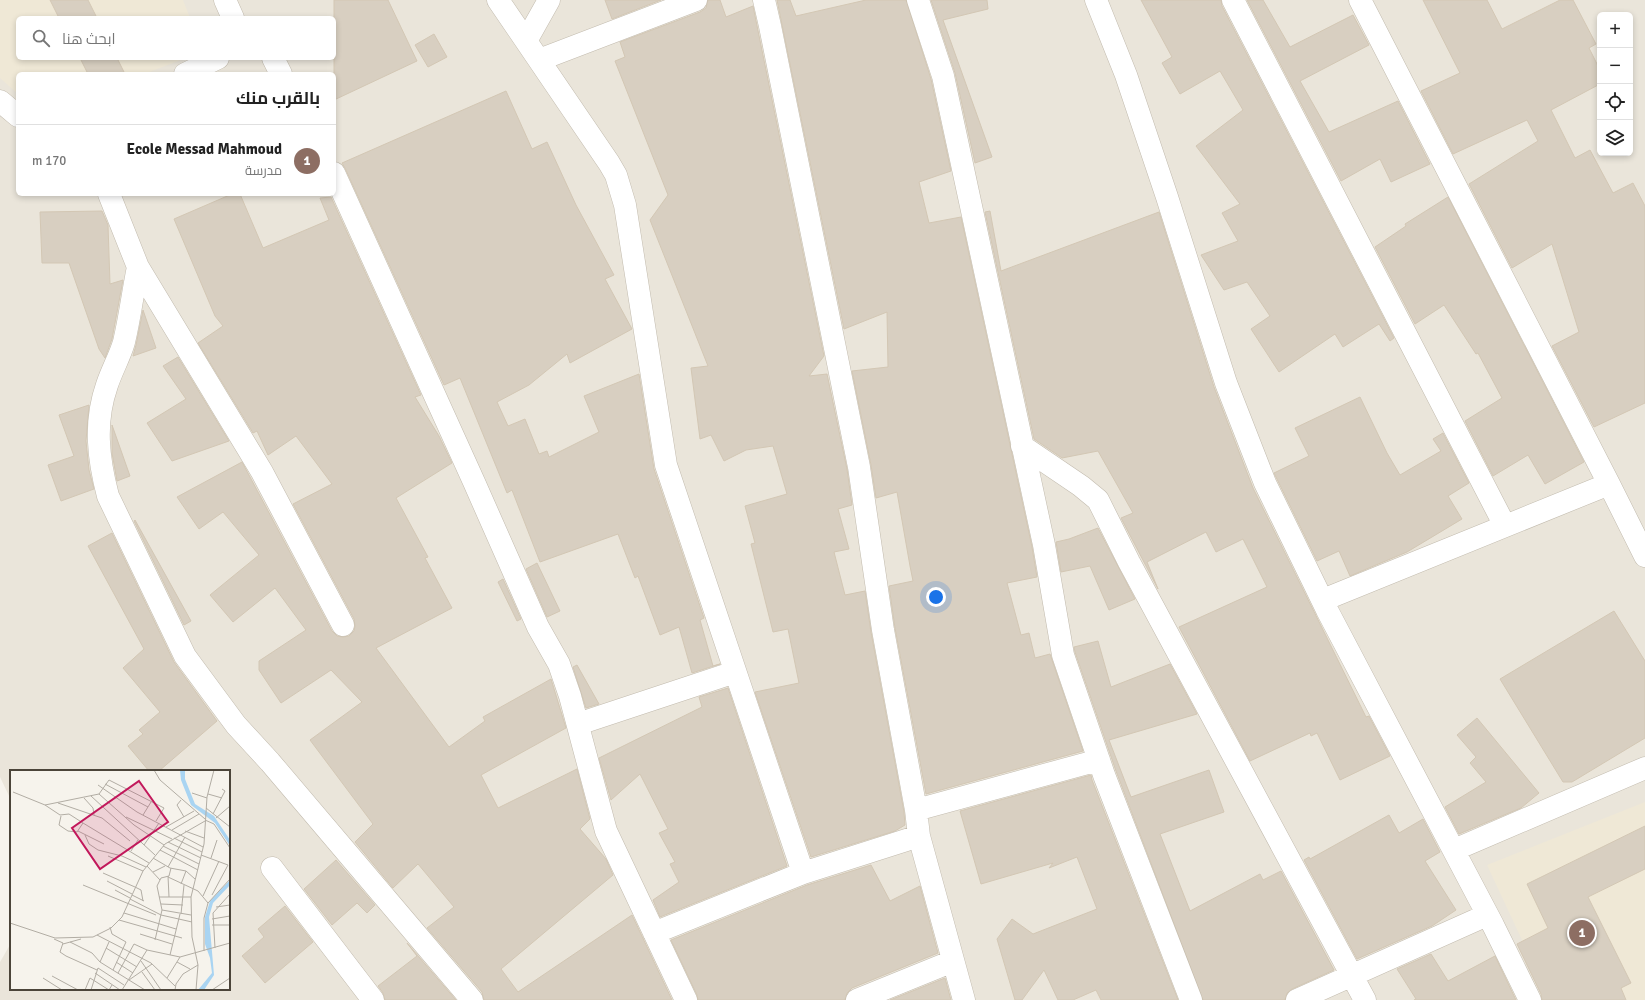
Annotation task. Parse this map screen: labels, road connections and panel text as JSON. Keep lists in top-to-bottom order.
{
  "page": {
    "map_buttons": ["+", "−"],
    "search": "ابحث هنا",
    "heading": "بالقرب منك",
    "list": [
      {
        "mark": "1",
        "name": "Ecole Messad Mahmoud",
        "note": "مدرسة",
        "value": "170 m"
      }
    ],
    "pins": "1"
  }
}
